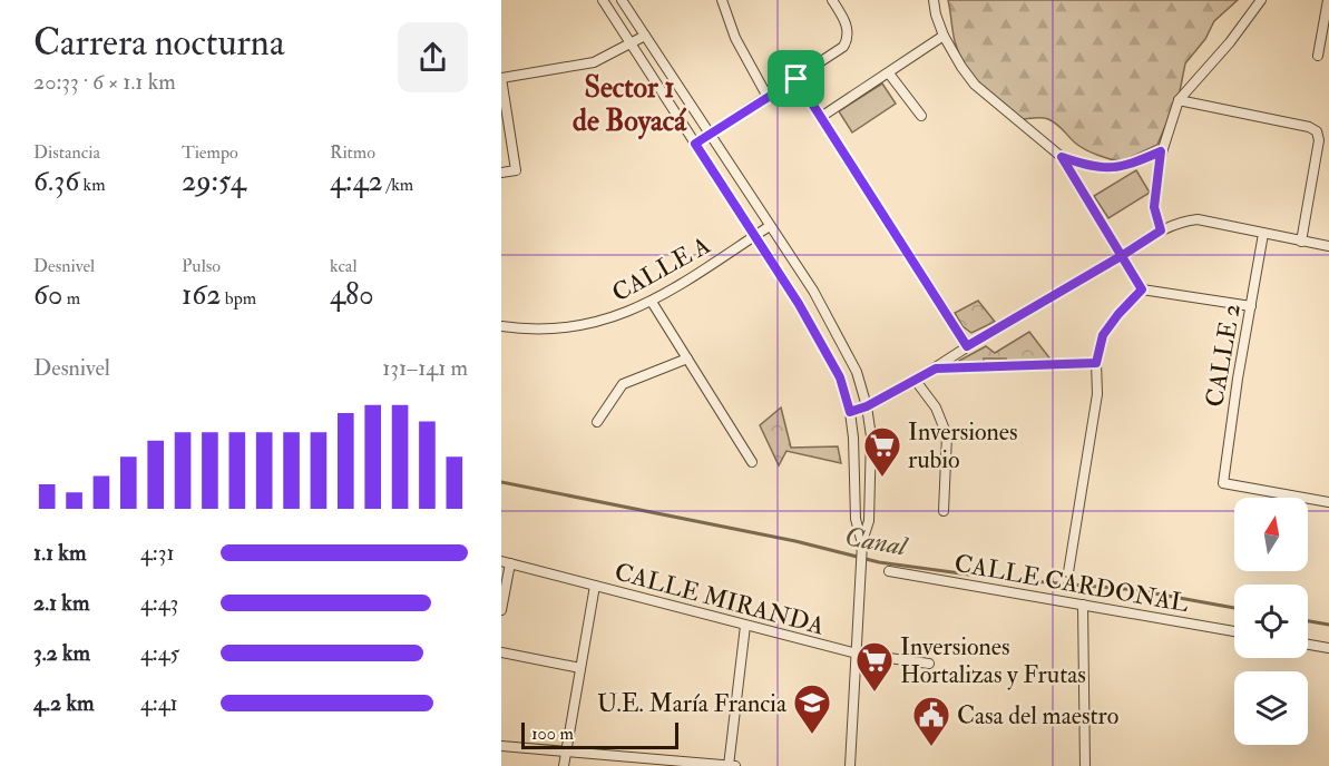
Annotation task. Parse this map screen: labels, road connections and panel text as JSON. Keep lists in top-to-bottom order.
{
  "streets": {
    "street": [
      "CALLE A",
      "CALLE 2",
      "CALLE CARDONAL",
      "CALLE MIRANDA"
    ]
  },
  "districts": ["Sector 1 de Boyacá"],
  "water": ["Canal"],
  "places": {
    "supermarket": ["Inversiones rubio", "Inversiones Hortalizas y Frutas"],
    "school or university": ["U.E. María Francia"],
    "public building": ["Casa del maestro"]
  },
  "scale_bar": "100 m",
  "north": "top",
  "page": {
    "heading": ["Carrera nocturna", "20:33 · 6 × 1.1 km"],
    "stats": [
      ["Distancia", "6.36 km"],
      ["Tiempo", "29:54"],
      ["Ritmo", "4:42 /km"],
      ["Desnivel", "60 m"],
      ["Pulso", "162 bpm"],
      ["kcal", "480"]
    ],
    "chart": ["Desnivel", "131–141 m"],
    "list": [
      {
        "name": "1.1 km",
        "note": "4:31"
      },
      {
        "name": "2.1 km",
        "note": "4:43"
      },
      {
        "name": "3.2 km",
        "note": "4:45"
      },
      {
        "name": "4.2 km",
        "note": "4:41"
      }
    ],
    "scale": "100 m"
  }
}
